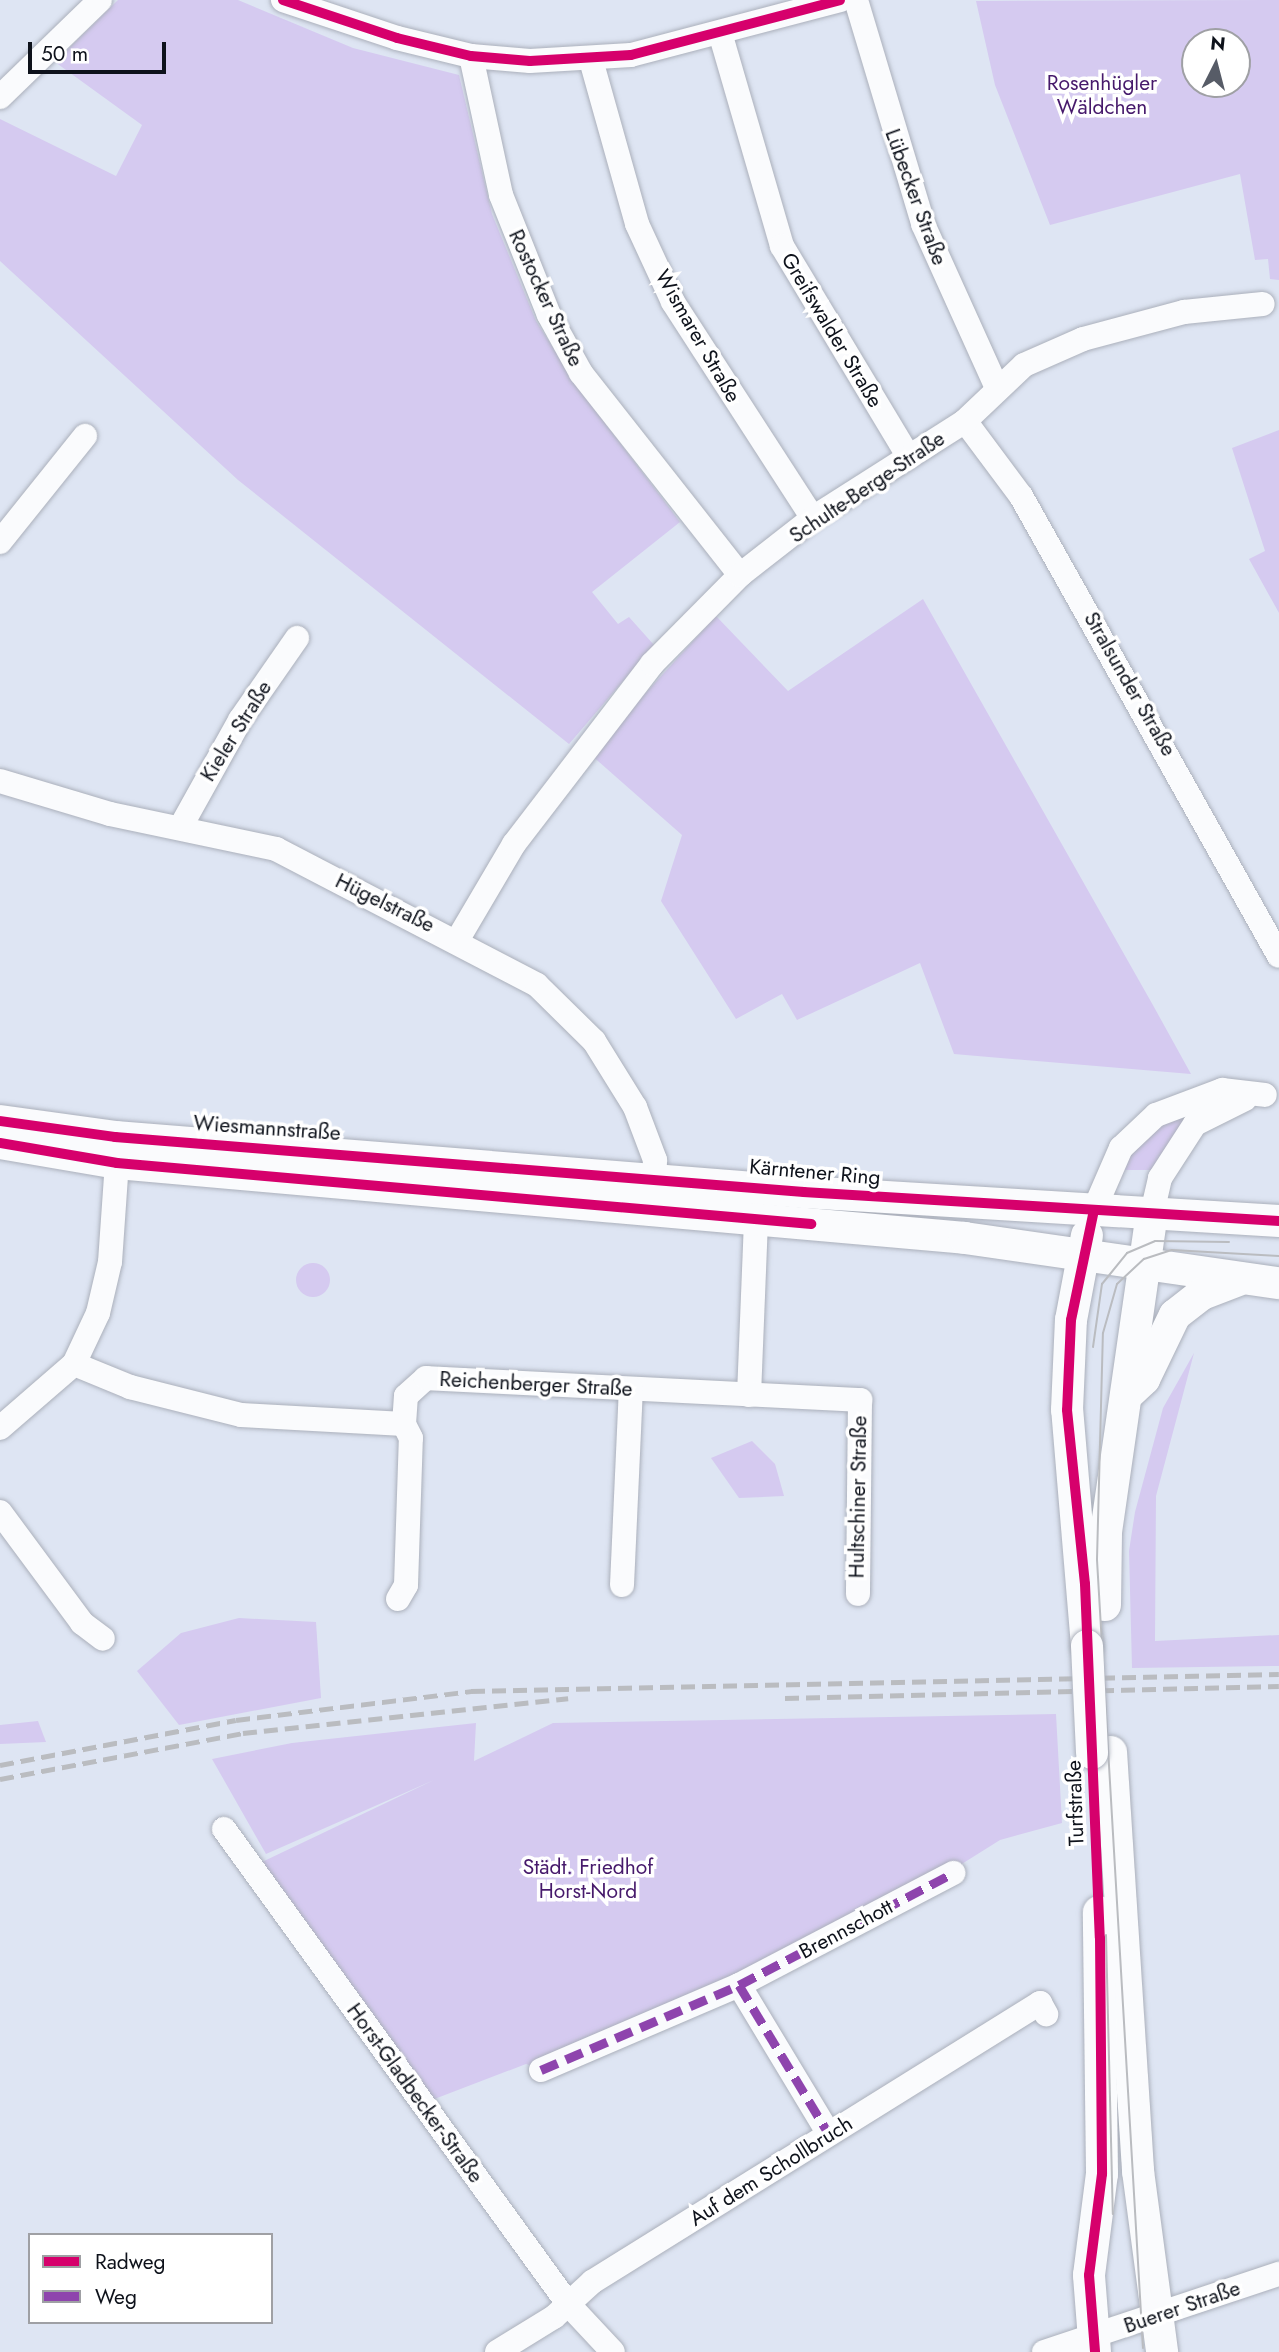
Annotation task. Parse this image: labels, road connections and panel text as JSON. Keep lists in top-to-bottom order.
{
  "streets": {
    "main road": ["Wiesmannstraße", "Kärntener Ring", "Turfstraße"],
    "street": [
      "Lübecker Straße",
      "Rostocker Straße",
      "Greifswalder Straße",
      "Wismarer Straße",
      "Schulte-Berge-Straße",
      "Stralsunder Straße",
      "Kieler Straße",
      "Hügelstraße",
      "Reichenberger Straße",
      "Hultschiner Straße",
      "Brennschott",
      "Horst-Gladbecker-Straße",
      "Auf dem Schollbruch",
      "Buerer Straße"
    ]
  },
  "crossings": [
    ["Lübecker Straße", "Schulte-Berge-Straße"],
    ["Rostocker Straße", "Schulte-Berge-Straße"],
    ["Greifswalder Straße", "Schulte-Berge-Straße"],
    ["Wismarer Straße", "Schulte-Berge-Straße"],
    ["Schulte-Berge-Straße", "Stralsunder Straße"],
    ["Schulte-Berge-Straße", "Hügelstraße"],
    ["Kieler Straße", "Hügelstraße"],
    ["Hügelstraße", "Kärntener Ring"],
    ["Wiesmannstraße", "Kärntener Ring"],
    ["Reichenberger Straße", "Hultschiner Straße"],
    ["Turfstraße", "Buerer Straße"],
    ["Horst-Gladbecker-Straße", "Auf dem Schollbruch"]
  ],
  "parks": ["Rosenhügler Wäldchen", "Städt. Friedhof Horst-Nord"],
  "legend": ["Radweg", "Weg"],
  "scale_bar": "50 m",
  "north": "top"
}
